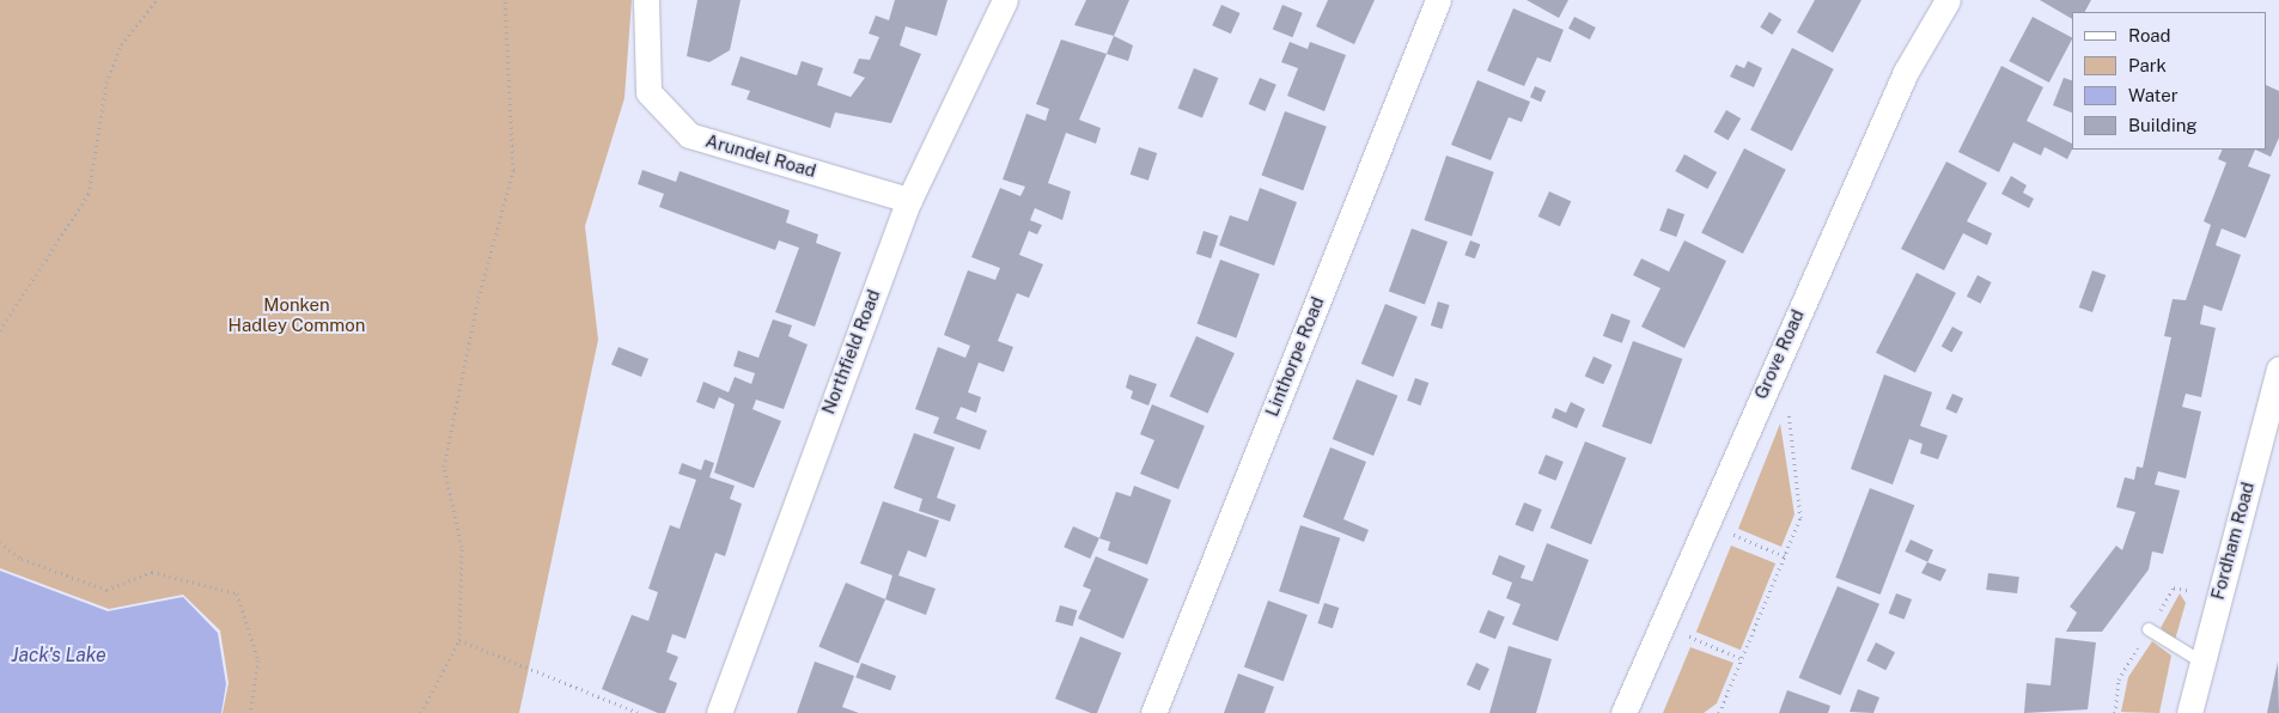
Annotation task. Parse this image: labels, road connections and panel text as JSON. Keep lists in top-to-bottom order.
{
  "streets": {
    "street": [
      "Arundel Road",
      "Northfield Road",
      "Grove Road",
      "Linthorpe Road",
      "Fordham Road"
    ]
  },
  "crossings": [
    ["Arundel Road", "Northfield Road"]
  ],
  "water": ["Jack's Lake"],
  "parks": ["Monken Hadley Common"],
  "legend": [
    "Road",
    "Park",
    "Water",
    "Building"
  ]
}
